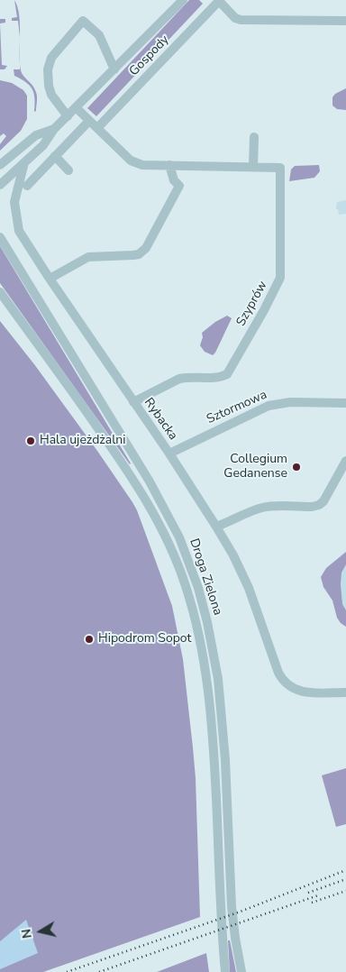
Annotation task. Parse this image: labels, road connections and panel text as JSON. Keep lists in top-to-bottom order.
{
  "streets": {
    "street": [
      "Gospody",
      "Szyprów",
      "Sztormowa",
      "Rybacka",
      "Droga Zielona"
    ]
  },
  "crossings": [
    ["Gospody", "Szyprów"],
    ["Gospody", "Rybacka"],
    ["Szyprów", "Rybacka"],
    ["Sztormowa", "Rybacka"]
  ],
  "places": ["Hala ujeżdżalni", "Collegium Gedanense", "Hipodrom Sopot"],
  "north": "left"
}
